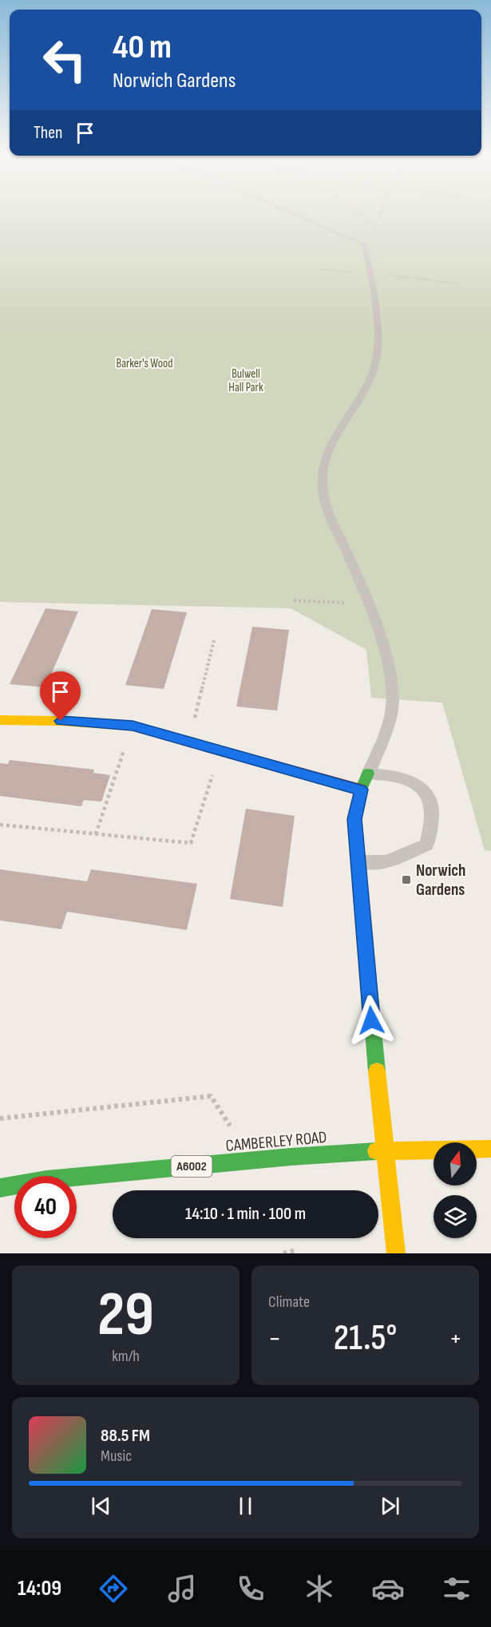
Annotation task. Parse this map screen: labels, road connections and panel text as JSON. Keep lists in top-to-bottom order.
{
  "streets": {
    "street": ["CAMBERLEY ROAD", "A6002"]
  },
  "crossings": [
    ["CAMBERLEY ROAD", "A6002"]
  ],
  "parks": ["Barker's Wood", "Bulwell Hall Park"],
  "places": {
    "transit": ["Norwich Gardens"]
  },
  "north": "top",
  "page": {
    "turn": ["40 m", "Norwich Gardens"],
    "then": "Then",
    "limit": "40",
    "trip": "14:10 · 1 min · 100 m",
    "tile": [
      ["29", "km/h"],
      "Climate"
    ],
    "heat": ["−", "21.5°", "+"],
    "song": ["88.5 FM", "Music"],
    "tabs": "14:09"
  }
}
